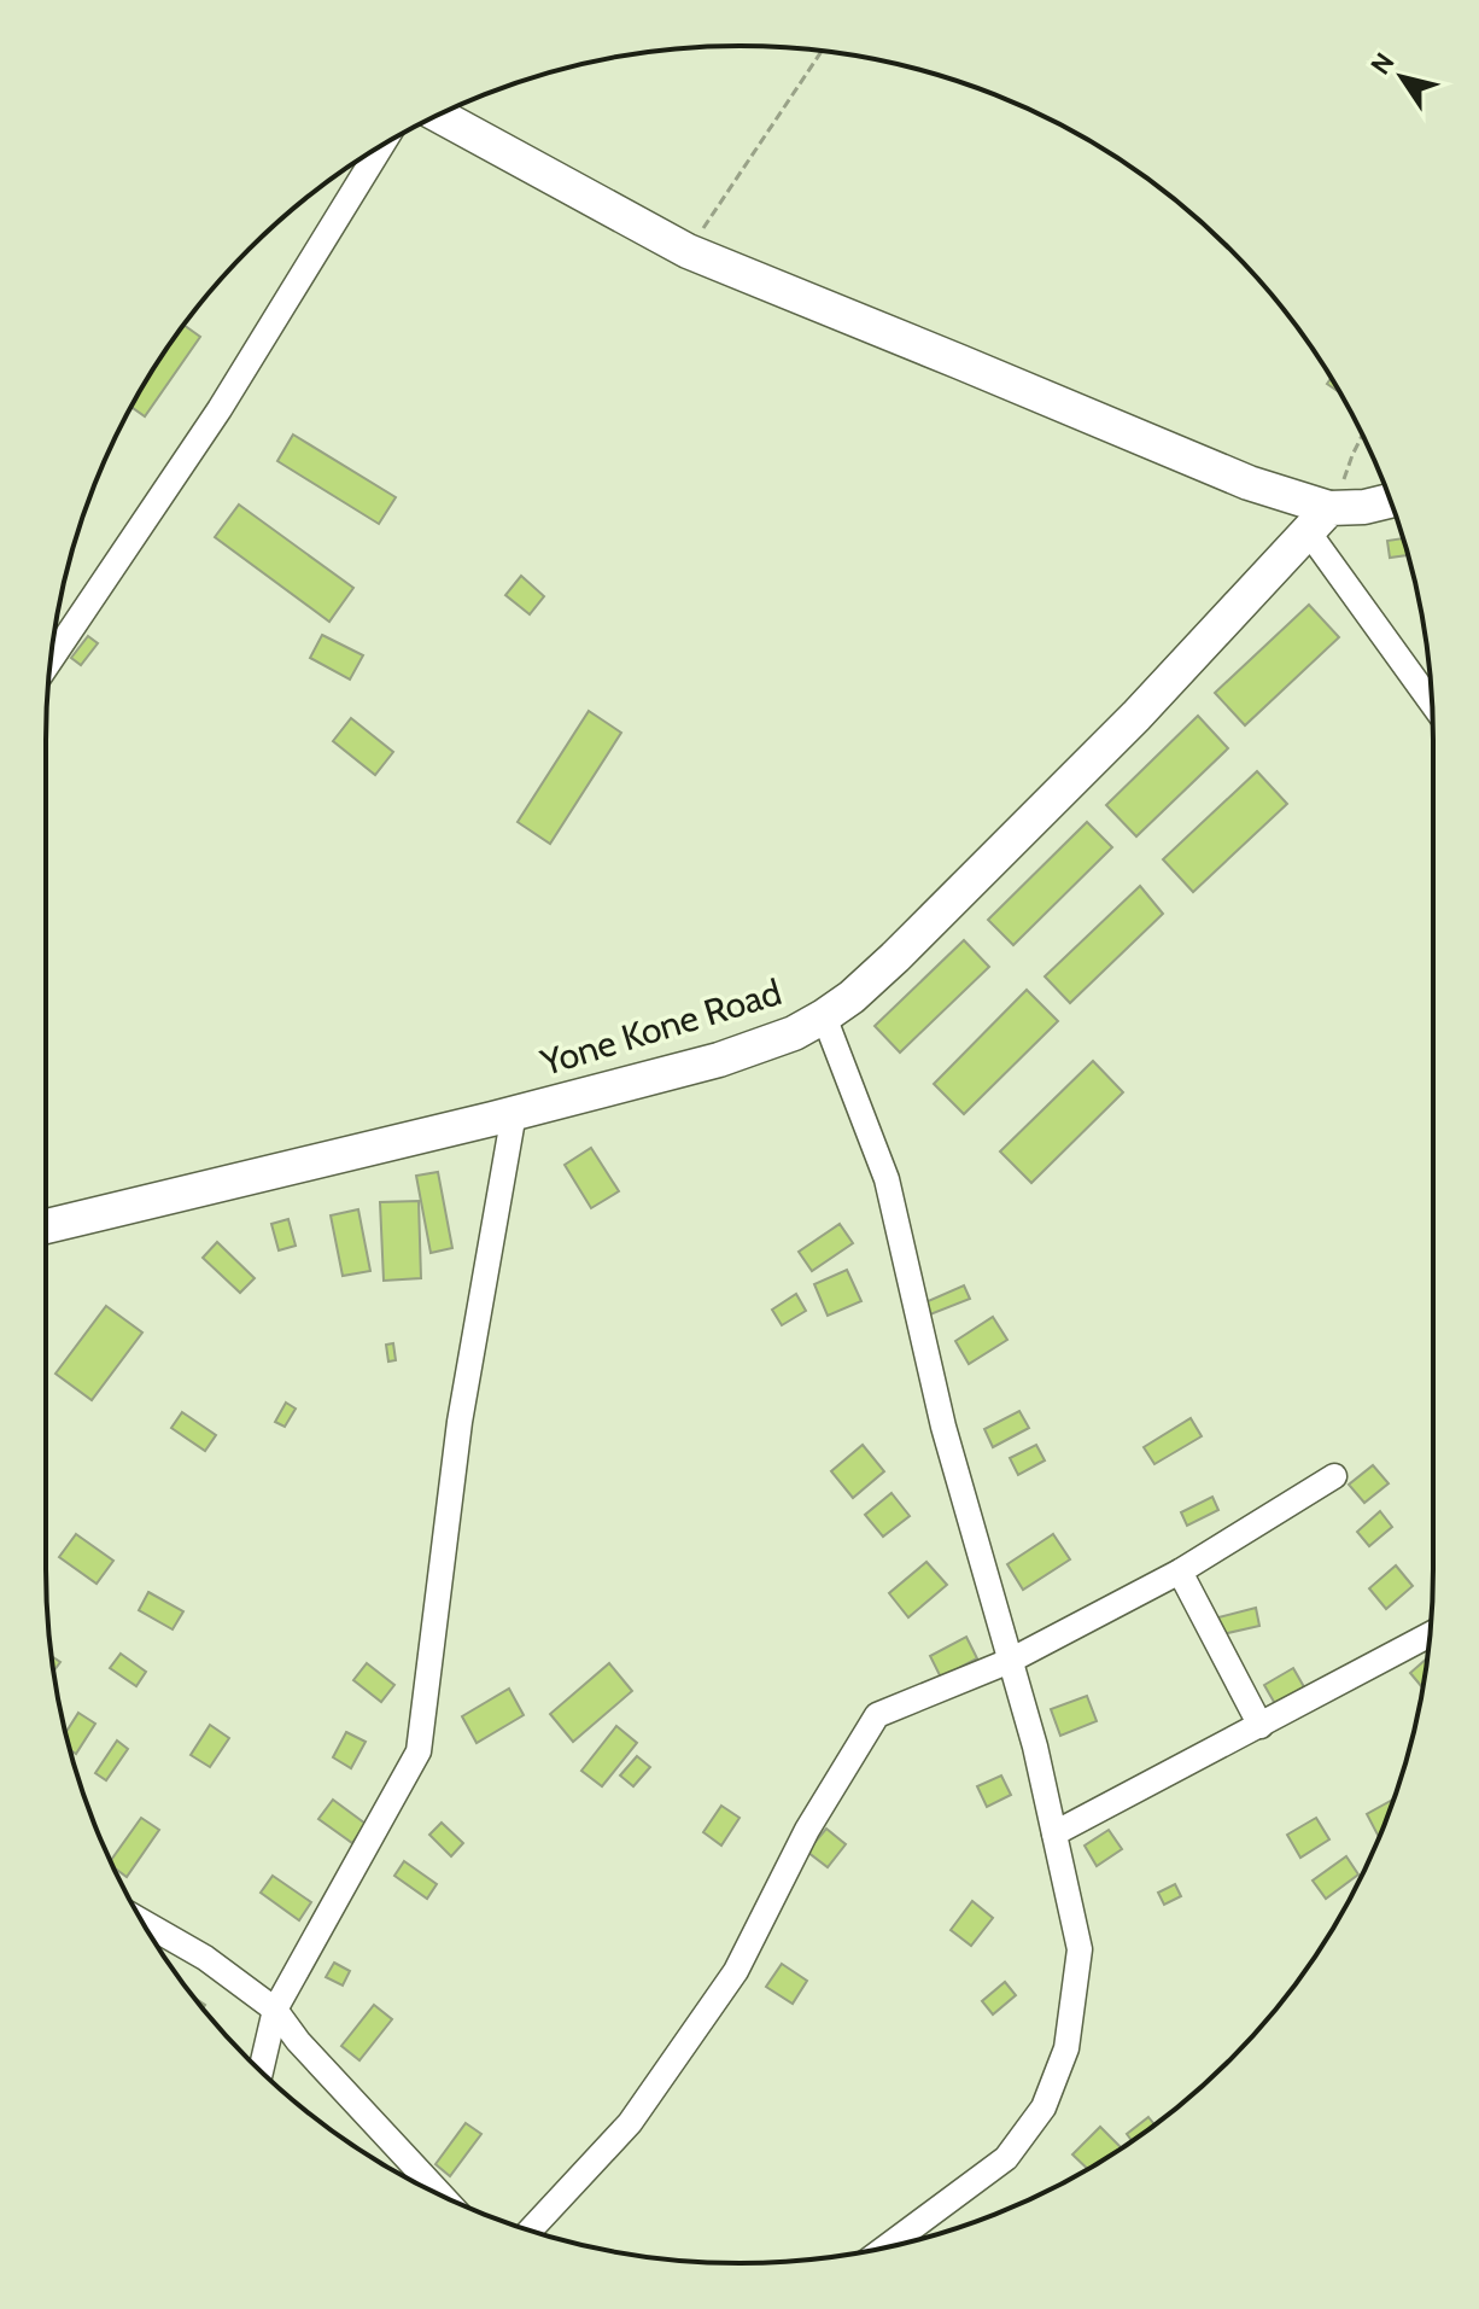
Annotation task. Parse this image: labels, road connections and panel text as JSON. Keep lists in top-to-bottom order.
{
  "streets": {
    "street": ["Yone Kone Road"]
  },
  "north": "top left"
}
